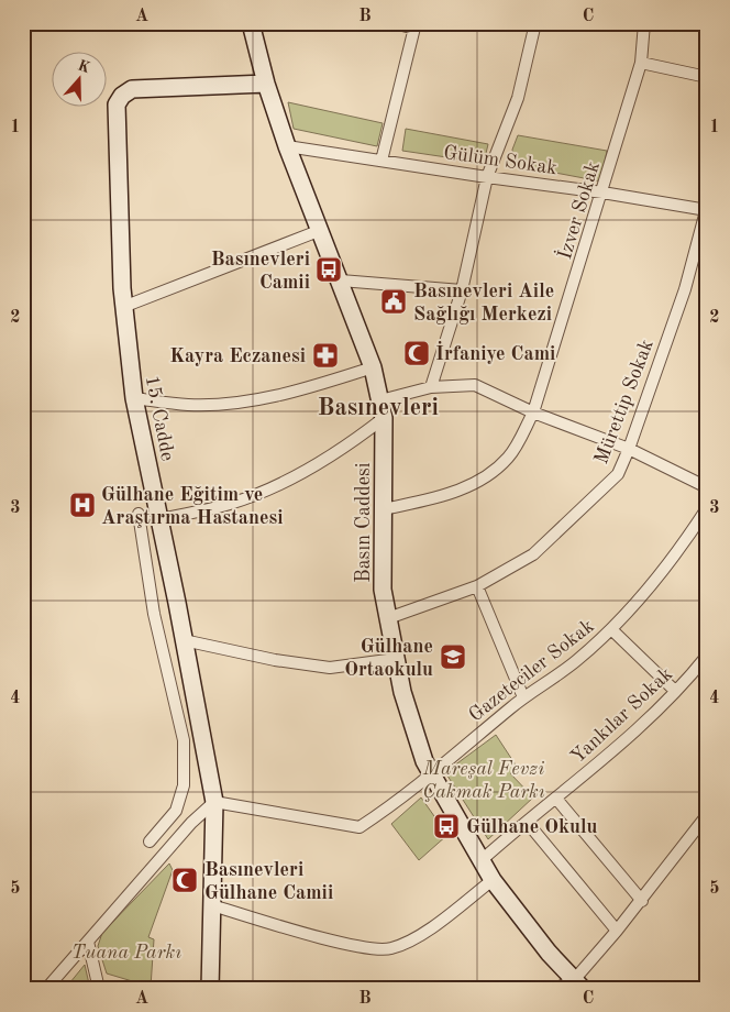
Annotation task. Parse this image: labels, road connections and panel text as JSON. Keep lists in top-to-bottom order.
{
  "streets": {
    "street": [
      "Gülüm Sokak",
      "İzver Sokak",
      "Mürettip Sokak",
      "15. Cadde",
      "Basın Caddesi",
      "Gazeteciler Sokak",
      "Yankılar Sokak"
    ]
  },
  "crossings": [
    ["Gülüm Sokak", "İzver Sokak"],
    ["Gülüm Sokak", "Mürettip Sokak"],
    ["Gülüm Sokak", "Basın Caddesi"],
    ["İzver Sokak", "Basın Caddesi"],
    ["Mürettip Sokak", "Basın Caddesi"],
    ["15. Cadde", "Basın Caddesi"],
    ["15. Cadde", "Gazeteciler Sokak"],
    ["Basın Caddesi", "Gazeteciler Sokak"],
    ["Basın Caddesi", "Yankılar Sokak"]
  ],
  "districts": ["Basınevleri"],
  "parks": ["Mareşal Fevzi Çakmak Parkı", "Tuana Parkı"],
  "places": {
    "bus stop": ["Basınevleri Camii", "Gülhane Okulu"],
    "public building": ["Basınevleri Aile Sağlığı Merkezi"],
    "mosque": ["İrfaniye Cami", "Basınevleri Gülhane Camii"],
    "pharmacy": ["Kayra Eczanesi"],
    "hospital": ["Gülhane Eğitim ve Araştırma Hastanesi"],
    "school or university": ["Gülhane Ortaokulu"]
  },
  "north": "top",
  "grid": {
    "columns": ["A", "B", "C"],
    "rows": [
      "1",
      "2",
      "3",
      "4",
      "5"
    ]
  }
}
